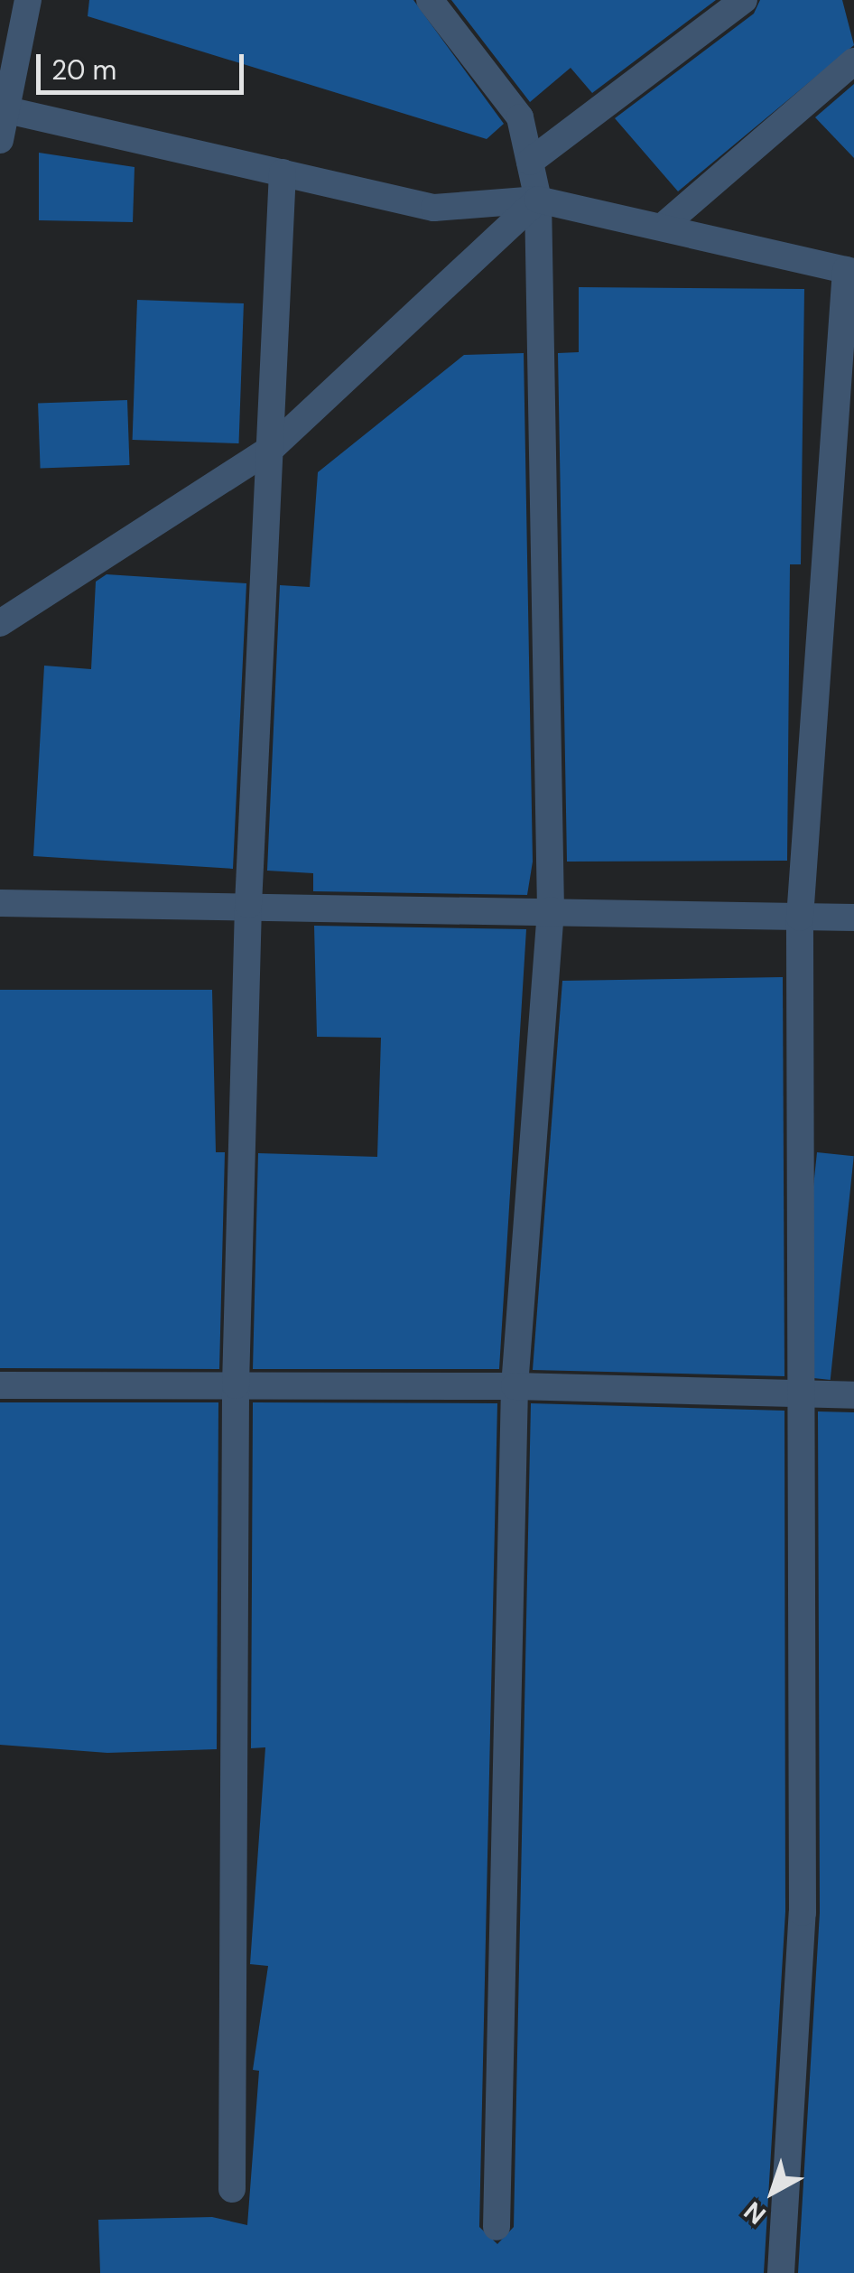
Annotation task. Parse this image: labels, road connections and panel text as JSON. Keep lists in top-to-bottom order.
{
  "scale_bar": "20 m",
  "north": "bottom left"
}
